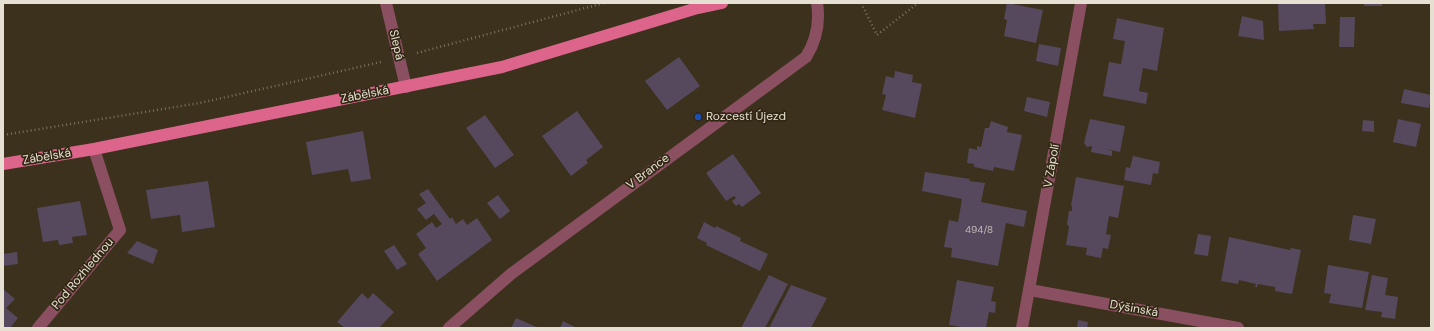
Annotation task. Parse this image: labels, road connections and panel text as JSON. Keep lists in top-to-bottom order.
{
  "streets": {
    "main road": ["Zábělská"],
    "street": [
      "Slepá",
      "V Zápolí",
      "V Brance",
      "Pod Rozhlednou",
      "Dýšinská"
    ]
  },
  "crossings": [
    ["Slepá", "Zábělská"],
    ["Zábělská", "Pod Rozhlednou"],
    ["V Zápolí", "Dýšinská"]
  ],
  "places": ["Rozcestí Újezd"],
  "house_numbers": ["494/8"]
}
